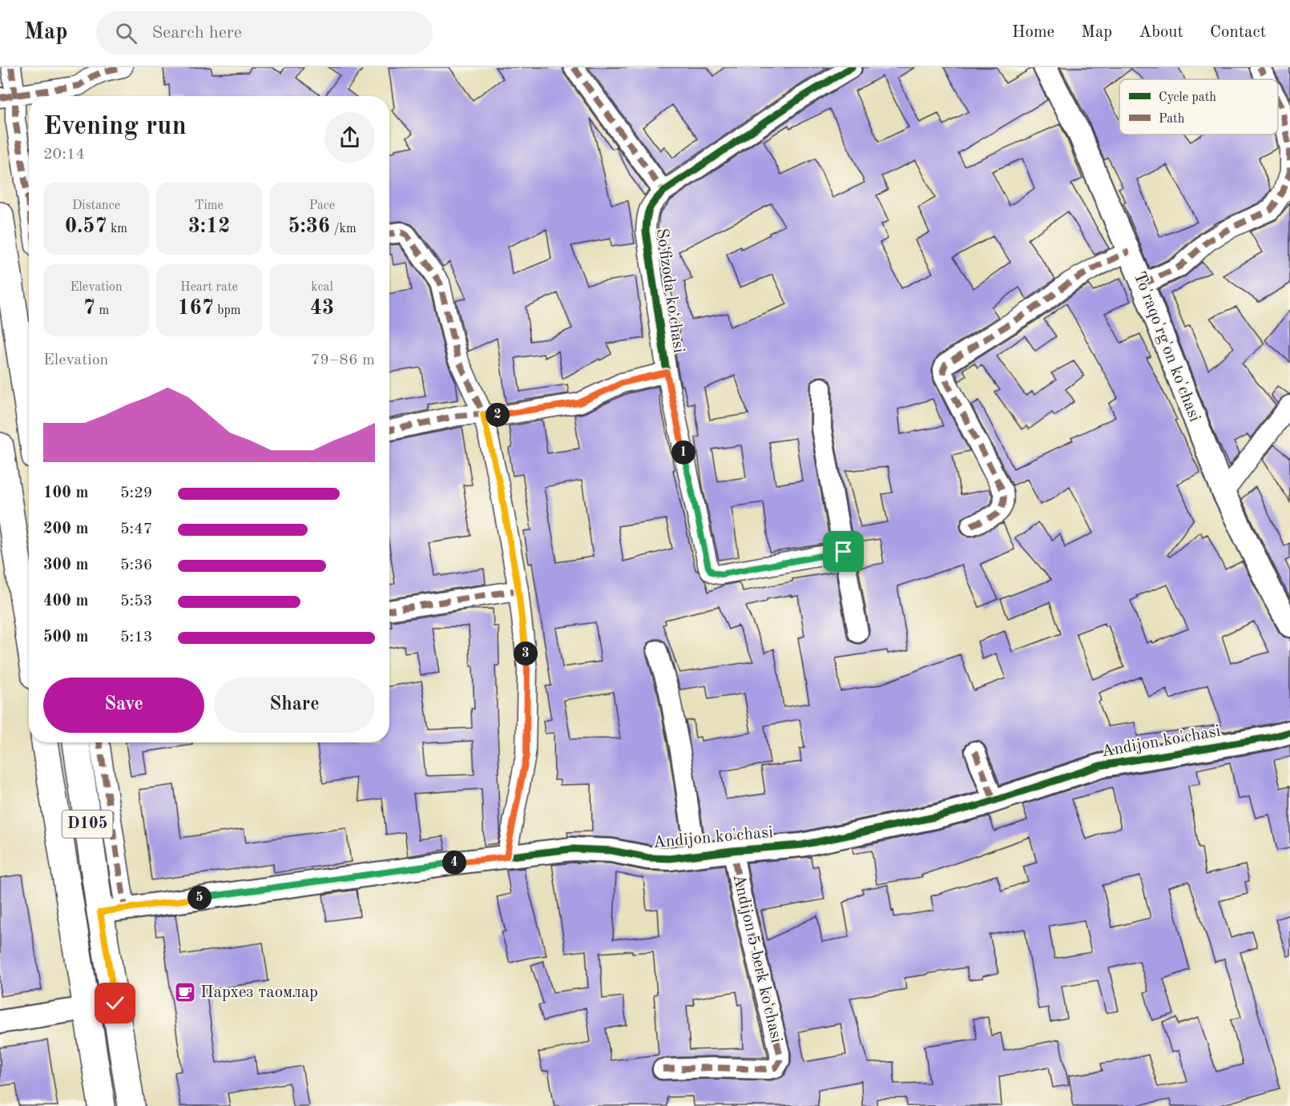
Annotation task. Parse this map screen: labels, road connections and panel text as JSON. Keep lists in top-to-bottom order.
{
  "streets": {
    "main road": ["D105"],
    "street": [
      "Soʻfizoda koʻchasi",
      "To'raqo'rg'on ko'chasi",
      "Andijon ko'chasi",
      "Аndijon 5-berk koʻchasi"
    ]
  },
  "crossings": [
    ["Andijon ko'chasi", "D105"],
    ["Andijon ko'chasi", "Аndijon 5-berk koʻchasi"]
  ],
  "places": {
    "cafe": ["Пархез таомлар"]
  },
  "legend": ["Cycle path", "Path"],
  "page": {
    "header": "Map",
    "search": "Search here",
    "nav": [
      "Home",
      "Map",
      "About",
      "Contact"
    ],
    "heading": ["Evening run", "20:14"],
    "stats": [
      ["Distance", "0.57 km"],
      ["Time", "3:12"],
      ["Pace", "5:36 /km"],
      ["Elevation", "7 m"],
      ["Heart rate", "167 bpm"],
      ["kcal", "43"]
    ],
    "chart": ["Elevation", "79–86 m"],
    "pins": [
      "2",
      "1",
      "3",
      "4",
      "5"
    ],
    "list": [
      {
        "name": "100 m",
        "note": "5:29"
      },
      {
        "name": "200 m",
        "note": "5:47"
      },
      {
        "name": "300 m",
        "note": "5:36"
      },
      {
        "name": "400 m",
        "note": "5:53"
      },
      {
        "name": "500 m",
        "note": "5:13"
      }
    ],
    "buttons": ["Save", "Share"]
  }
}
